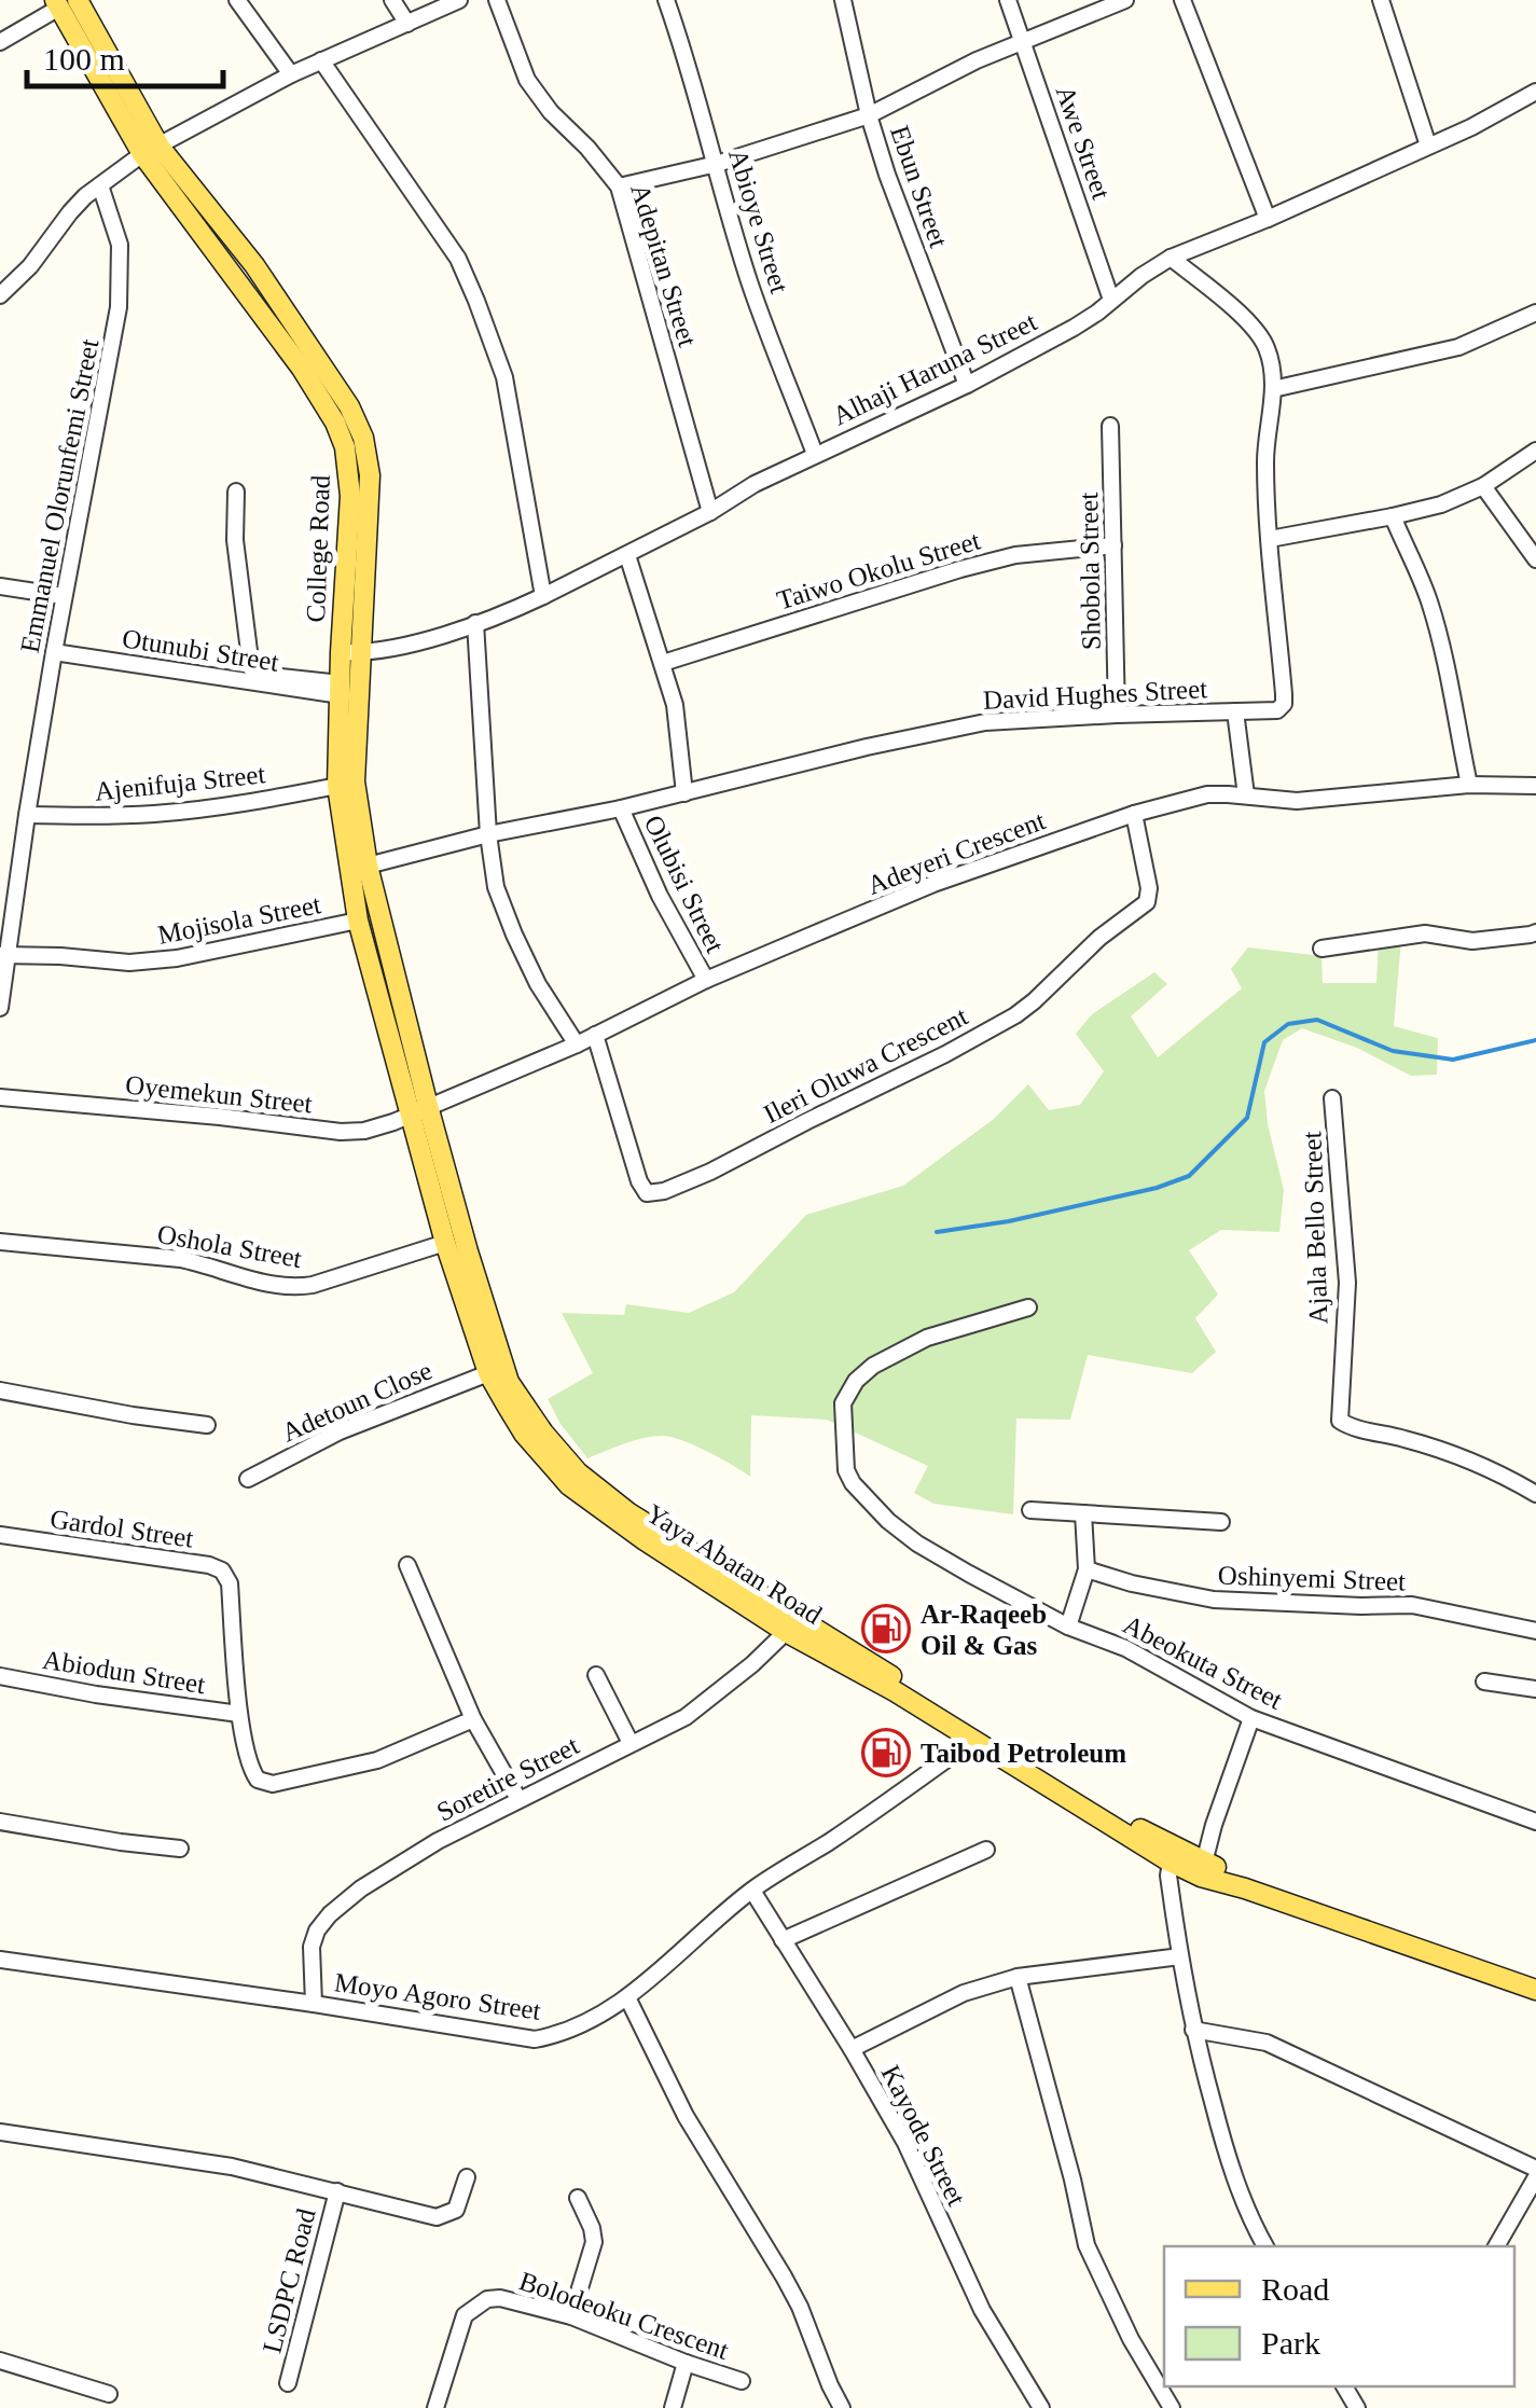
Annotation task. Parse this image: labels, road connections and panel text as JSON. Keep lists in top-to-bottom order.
{
  "streets": {
    "main road": ["College Road", "Yaya Abatan Road"],
    "street": [
      "Awe Street",
      "Ebun Street",
      "Abioye Street",
      "Adepitan Street",
      "Alhaji Haruna Street",
      "Emmanuel Olorunfemi Street",
      "Taiwo Okolu Street",
      "Shobola Street",
      "Otunubi Street",
      "David Hughes Street",
      "Ajenifuja Street",
      "Adeyeri Crescent",
      "Olubisi Street",
      "Mojisola Street",
      "Ileri Oluwa Crescent",
      "Oyemekun Street",
      "Ajala Bello Street",
      "Oshola Street",
      "Adetoun Close",
      "Gardol Street",
      "Oshinyemi Street",
      "Abeokuta Street",
      "Abiodun Street",
      "Soretire Street",
      "Moyo Agoro Street",
      "Kayode Street",
      "LSDPC Road",
      "Bolodeoku Crescent"
    ]
  },
  "crossings": [
    ["Awe Street", "Alhaji Haruna Street"],
    ["Ebun Street", "Alhaji Haruna Street"],
    ["Abioye Street", "Alhaji Haruna Street"],
    ["Adepitan Street", "Alhaji Haruna Street"],
    ["Alhaji Haruna Street", "College Road"],
    ["Alhaji Haruna Street", "David Hughes Street"],
    ["Emmanuel Olorunfemi Street", "Otunubi Street"],
    ["Emmanuel Olorunfemi Street", "Ajenifuja Street"],
    ["Emmanuel Olorunfemi Street", "Mojisola Street"],
    ["College Road", "Otunubi Street"],
    ["College Road", "David Hughes Street"],
    ["College Road", "Ajenifuja Street"],
    ["College Road", "Adeyeri Crescent"],
    ["College Road", "Mojisola Street"],
    ["College Road", "Oyemekun Street"],
    ["College Road", "Yaya Abatan Road"],
    ["Taiwo Okolu Street", "Shobola Street"],
    ["Shobola Street", "David Hughes Street"],
    ["David Hughes Street", "Olubisi Street"],
    ["Adeyeri Crescent", "Olubisi Street"],
    ["Adeyeri Crescent", "Ileri Oluwa Crescent"],
    ["Adeyeri Crescent", "Oyemekun Street"],
    ["Adeyeri Crescent", "Yaya Abatan Road"],
    ["Oyemekun Street", "Yaya Abatan Road"],
    ["Oshola Street", "Yaya Abatan Road"],
    ["Adetoun Close", "Yaya Abatan Road"],
    ["Gardol Street", "Abiodun Street"],
    ["Yaya Abatan Road", "Soretire Street"],
    ["Yaya Abatan Road", "Moyo Agoro Street"],
    ["Soretire Street", "Moyo Agoro Street"],
    ["Moyo Agoro Street", "Kayode Street"]
  ],
  "places": {
    "fuel station": ["Ar-Raqeeb Oil & Gas", "Taibod Petroleum"]
  },
  "legend": ["Road", "Park"],
  "scale_bar": "100 m"
}
